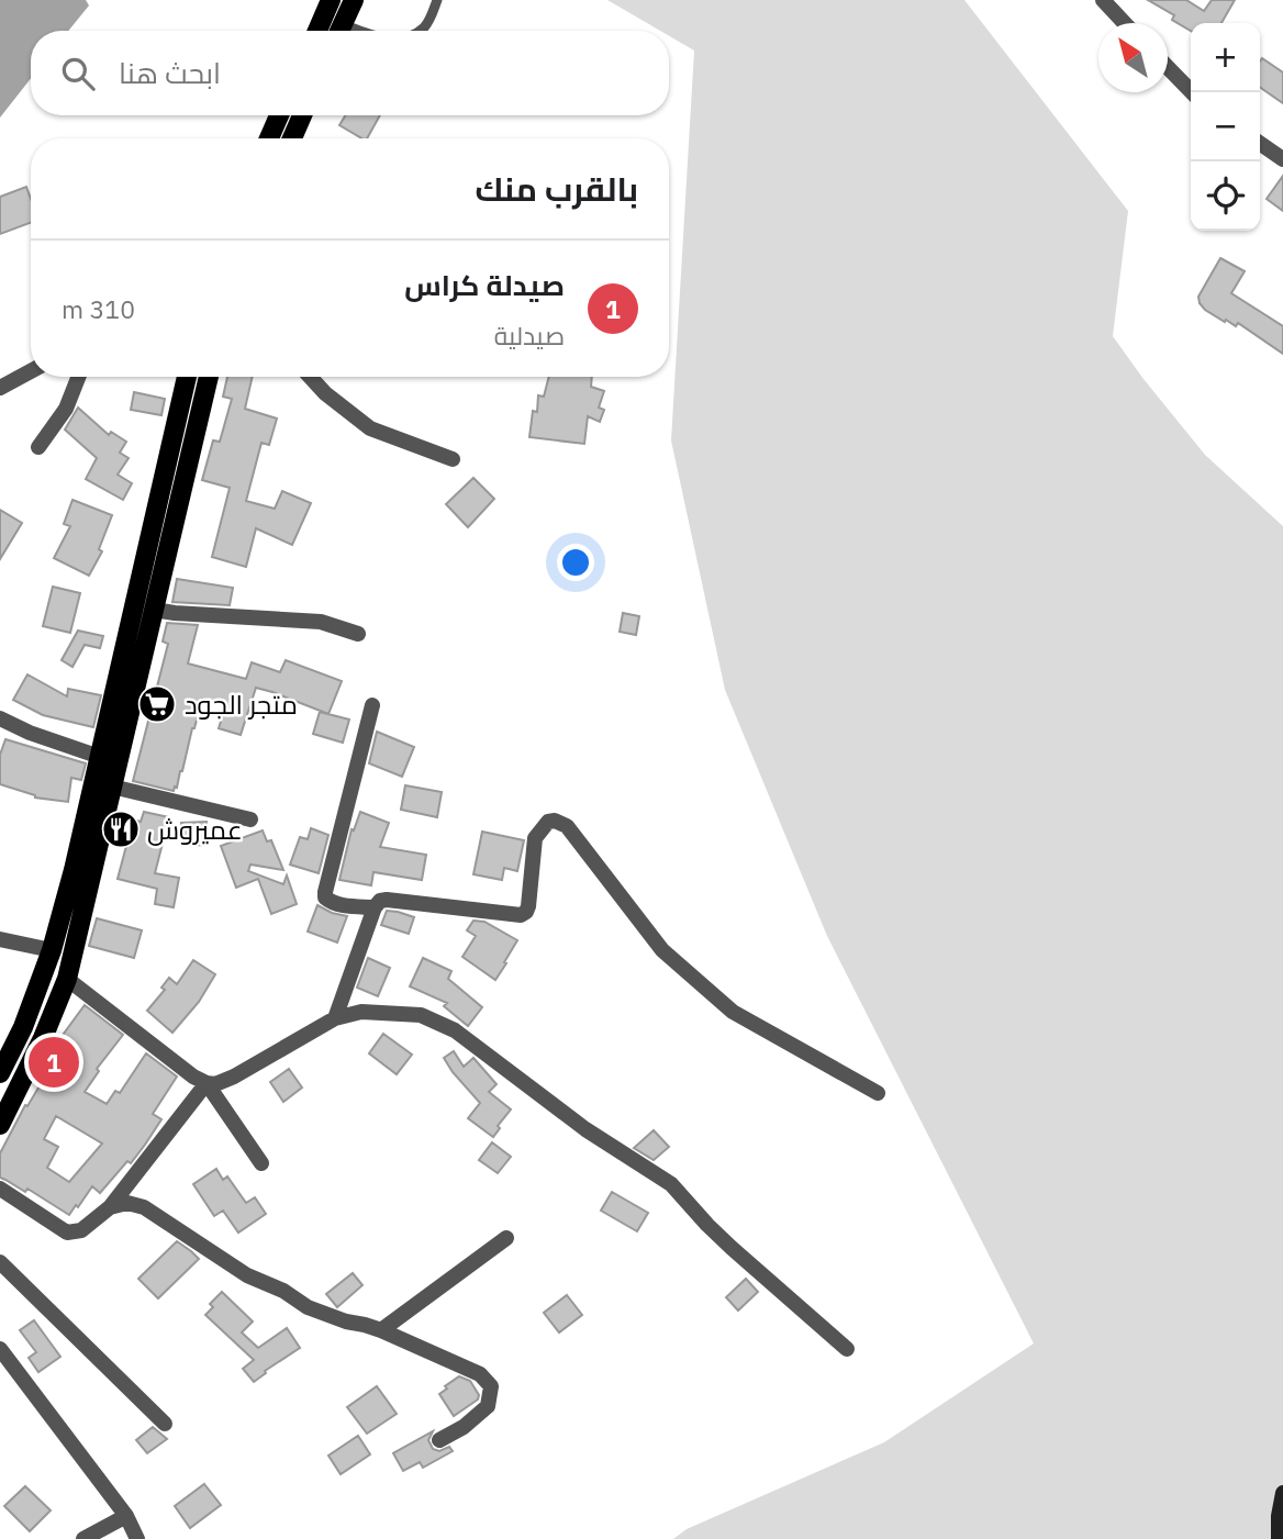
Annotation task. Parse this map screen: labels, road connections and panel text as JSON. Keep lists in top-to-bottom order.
{
  "places": {
    "supermarket": ["متجر الجود"],
    "restaurant": ["عميروش"]
  },
  "north": "top left",
  "page": {
    "map_buttons": ["+", "−"],
    "search": "ابحث هنا",
    "heading": "بالقرب منك",
    "list": [
      {
        "mark": "1",
        "name": "صيدلة كراس",
        "note": "صيدلية",
        "value": "310 m"
      }
    ],
    "pins": "1"
  }
}
